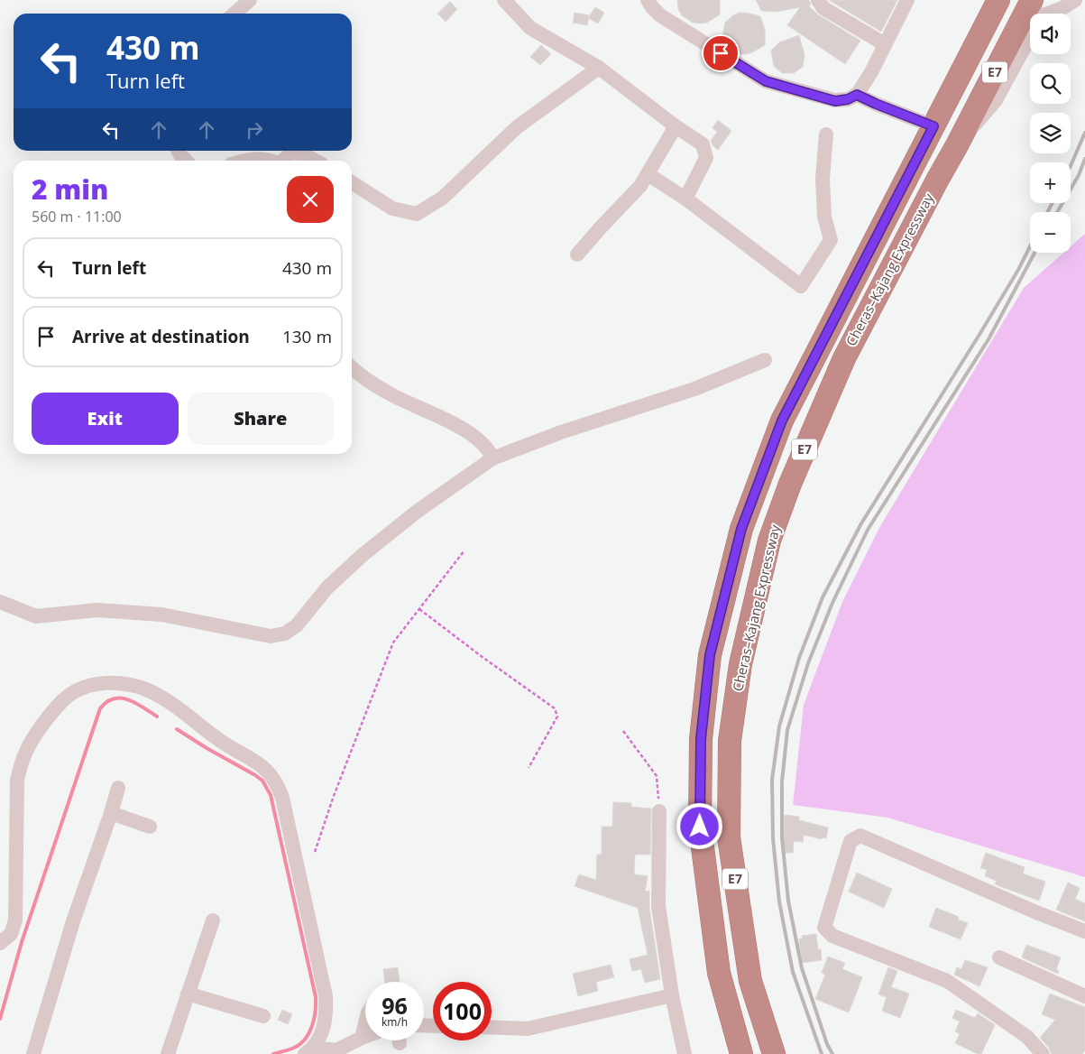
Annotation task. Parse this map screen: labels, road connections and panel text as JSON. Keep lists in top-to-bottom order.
{
  "streets": {
    "highway": ["E7", "Cheras–Kajang Expressway"]
  },
  "page": {
    "map_buttons": ["+", "−"],
    "turn": ["430 m", "Turn left"],
    "heading": ["2 min", "560 m · 11:00"],
    "list": [
      {
        "name": "Turn left",
        "value": "430 m"
      },
      {
        "name": "Arrive at destination",
        "value": "130 m"
      }
    ],
    "buttons": ["Exit", "Share"],
    "speed": "96 km/h",
    "limit": "100"
  }
}
